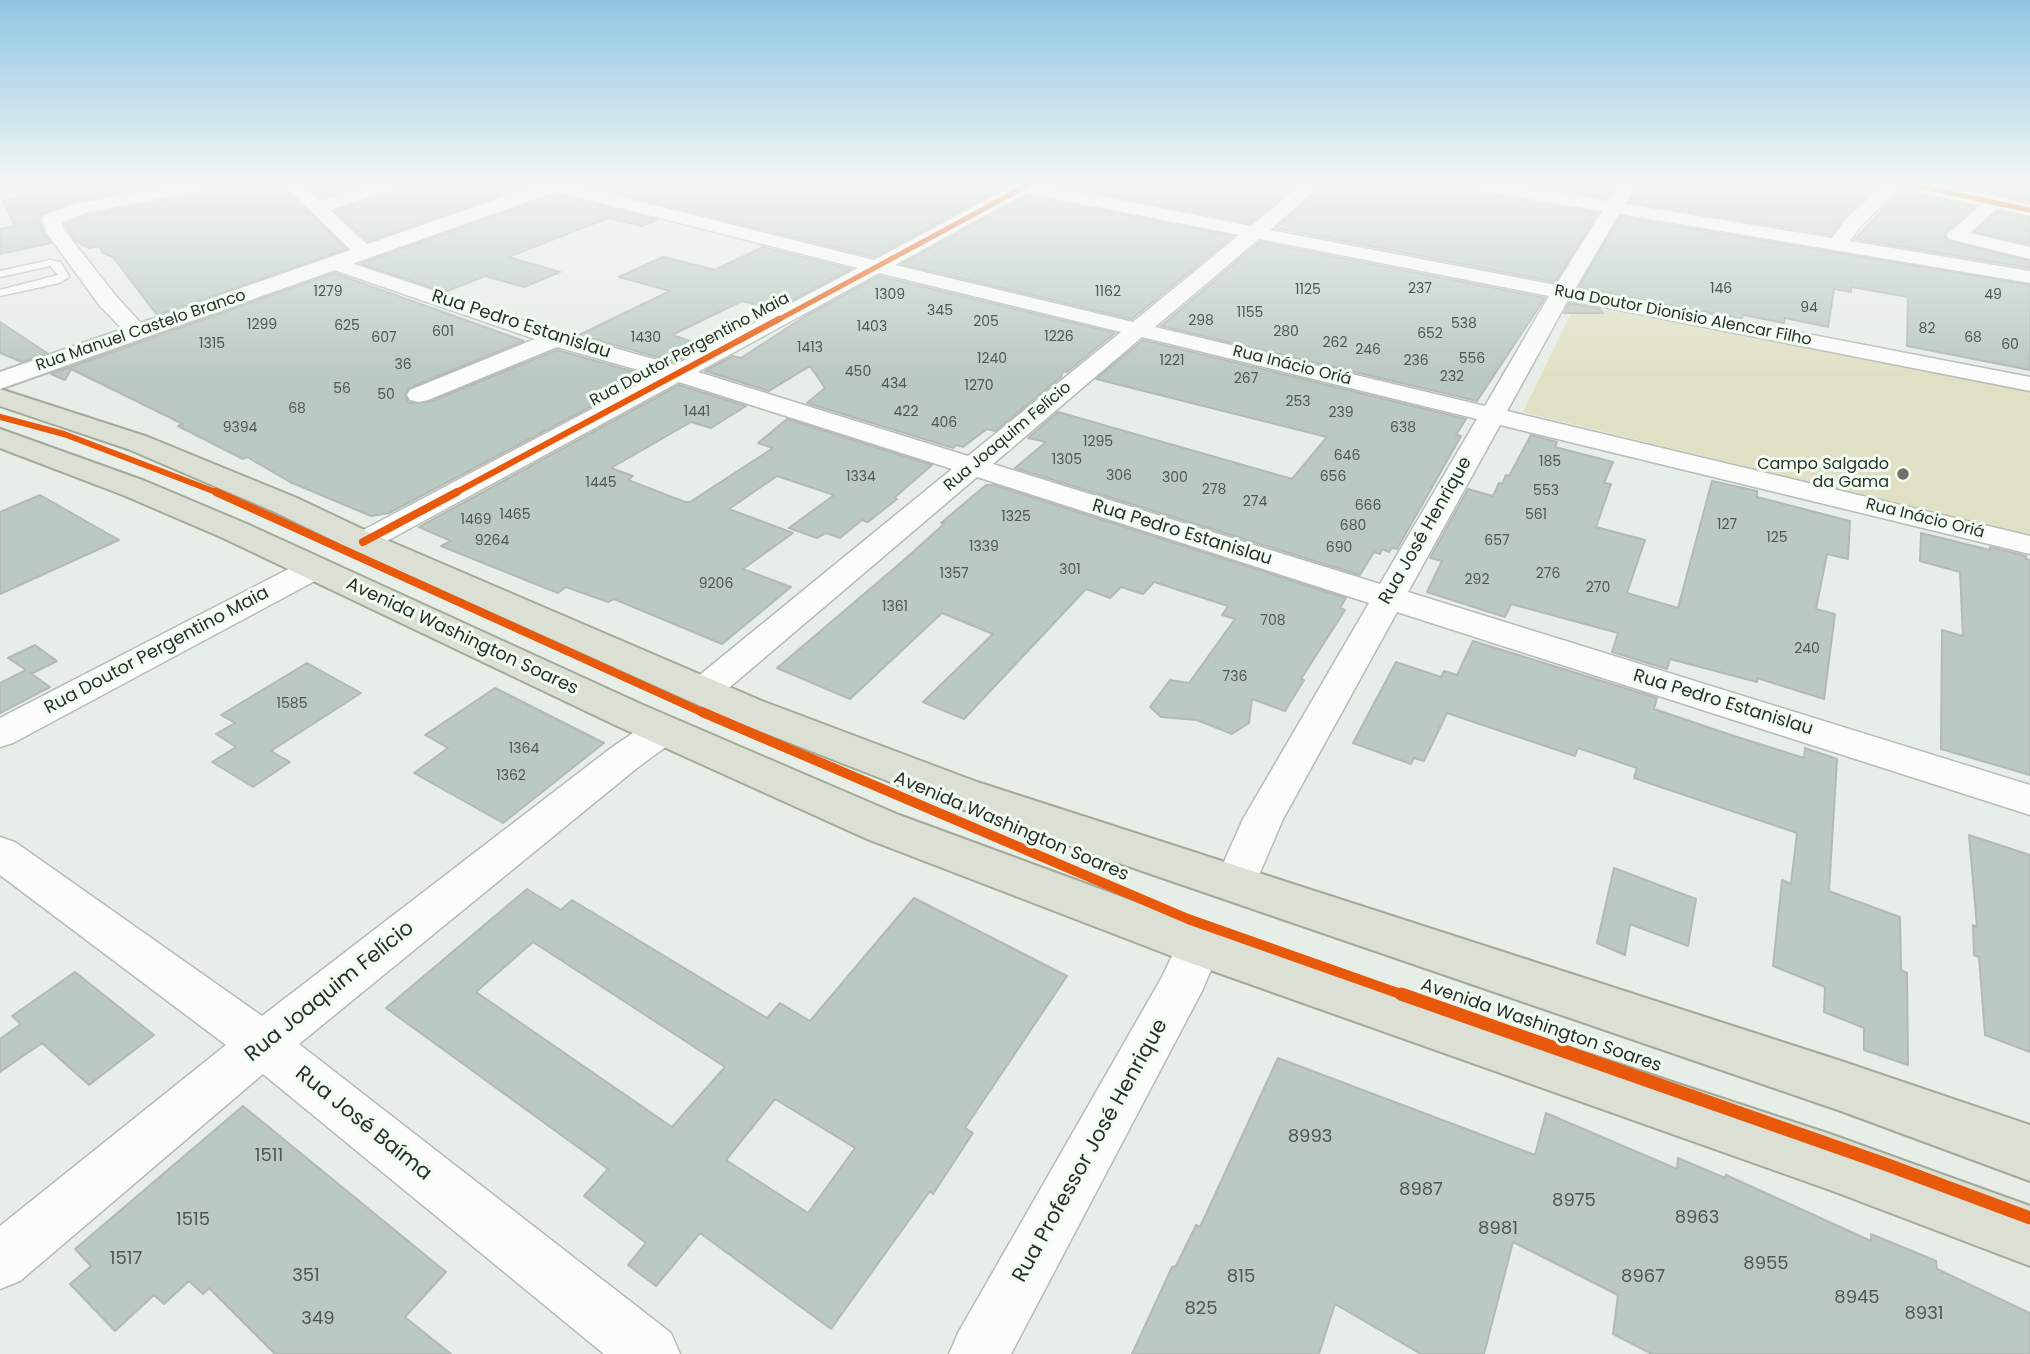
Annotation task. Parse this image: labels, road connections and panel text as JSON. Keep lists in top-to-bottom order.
{
  "streets": {
    "highway": ["Avenida Washington Soares"],
    "street": [
      "Rua Doutor Dionísio Alencar Filho",
      "Rua Pedro Estanislau",
      "Rua Manuel Castelo Branco",
      "Rua Doutor Pergentino Maia",
      "Rua Inácio Oriá",
      "Rua Joaquim Felício",
      "Rua José Henrique",
      "Rua José Baíma",
      "Rua Professor José Henrique"
    ]
  },
  "crossings": [
    ["Rua Doutor Dionísio Alencar Filho", "Rua José Henrique"],
    ["Rua Pedro Estanislau", "Rua Manuel Castelo Branco"],
    ["Rua Pedro Estanislau", "Rua Doutor Pergentino Maia"],
    ["Rua Pedro Estanislau", "Rua Joaquim Felício"],
    ["Rua Pedro Estanislau", "Rua José Henrique"],
    ["Rua Doutor Pergentino Maia", "Rua Inácio Oriá"],
    ["Rua Doutor Pergentino Maia", "Avenida Washington Soares"],
    ["Rua Inácio Oriá", "Rua Joaquim Felício"],
    ["Rua Inácio Oriá", "Rua José Henrique"],
    ["Rua Joaquim Felício", "Avenida Washington Soares"],
    ["Rua Joaquim Felício", "Rua José Baíma"],
    ["Rua José Henrique", "Avenida Washington Soares"],
    ["Avenida Washington Soares", "Rua Professor José Henrique"]
  ],
  "places": ["Campo Salgado da Gama"],
  "house_numbers": [
    "237",
    "146",
    "1125",
    "1279",
    "1162",
    "1309",
    "49",
    "94",
    "345",
    "1155",
    "298",
    "205",
    "538",
    "1299",
    "625",
    "1403",
    "82",
    "601",
    "280",
    "652",
    "1226",
    "607",
    "1430",
    "68",
    "262",
    "1315",
    "60",
    "1413",
    "246",
    "1240",
    "556",
    "1221",
    "236",
    "36",
    "450",
    "232",
    "267",
    "434",
    "1270",
    "56",
    "50",
    "253",
    "68",
    "1441",
    "422",
    "239",
    "406",
    "9394",
    "638",
    "1295",
    "646",
    "1305",
    "185",
    "306",
    "1334",
    "656",
    "300",
    "1445",
    "278",
    "553",
    "274",
    "666",
    "1465",
    "561",
    "1325",
    "1469",
    "127",
    "680",
    "125",
    "9264",
    "657",
    "1339",
    "690",
    "301",
    "1357",
    "276",
    "292",
    "9206",
    "270",
    "1361",
    "708",
    "240",
    "736",
    "1585",
    "1364",
    "1362",
    "8993",
    "1511",
    "8987",
    "8975",
    "8963",
    "1515",
    "8981",
    "1517",
    "8955",
    "351",
    "815",
    "8967",
    "8945",
    "825",
    "8931",
    "349"
  ]
}
